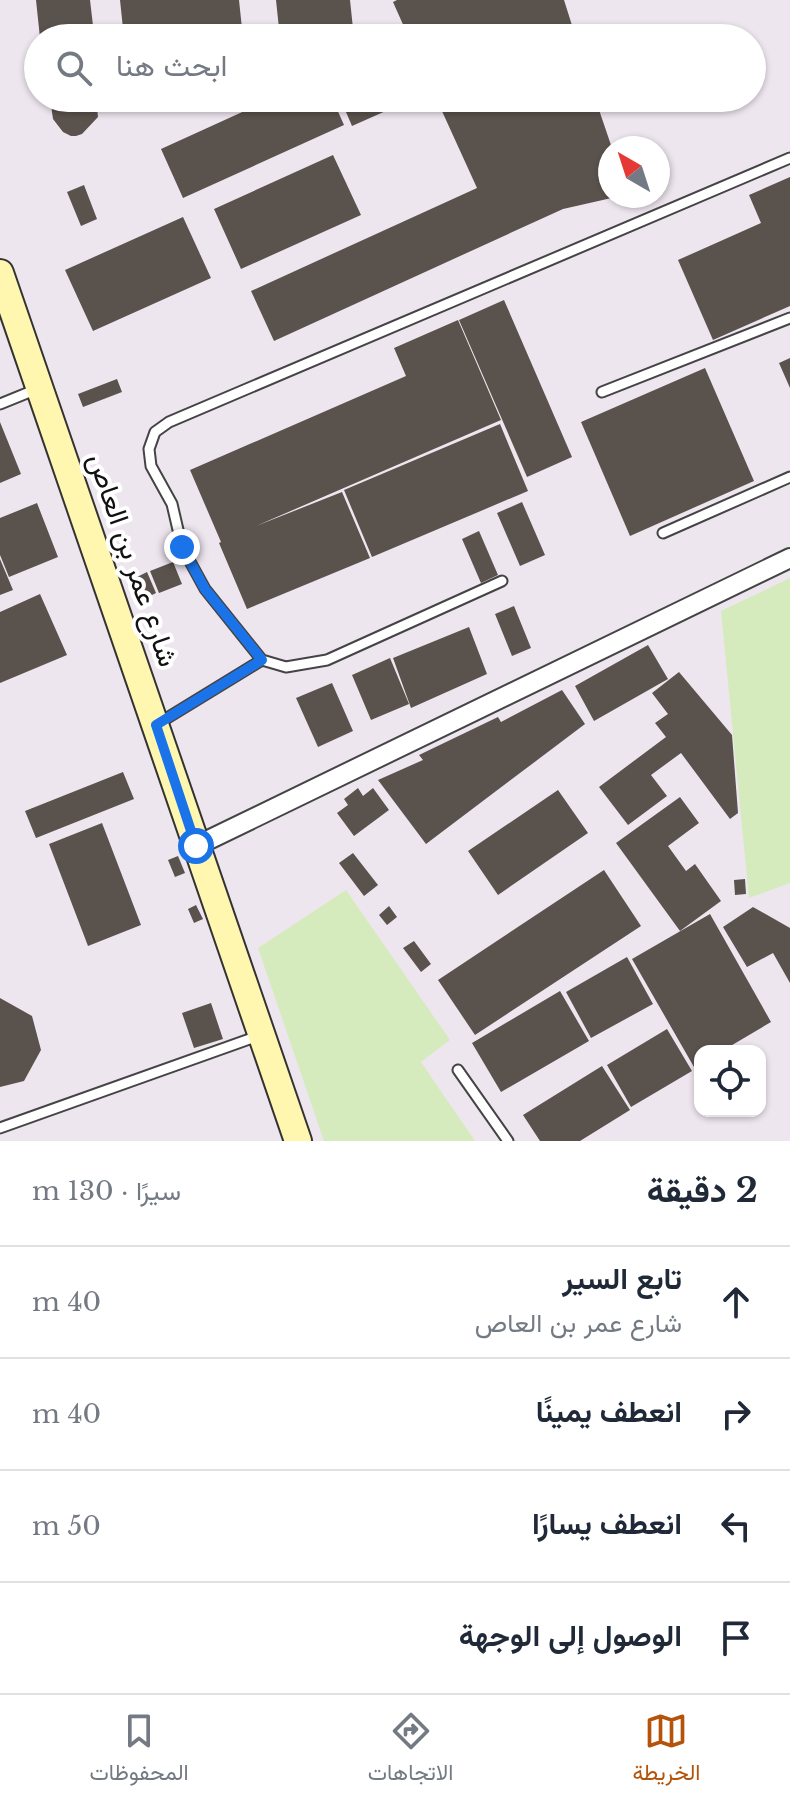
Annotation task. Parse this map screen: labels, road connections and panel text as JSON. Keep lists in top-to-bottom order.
{
  "streets": {
    "street": ["شارع عمر بن العاص"]
  },
  "north": "top left",
  "page": {
    "search": "ابحث هنا",
    "heading": ["2 دقيقة", "سيرًا · 130 m"],
    "list": [
      ["تابع السير", "شارع عمر بن العاص", "40 m"],
      ["انعطف يمينًا", "40 m"],
      ["انعطف يسارًا", "50 m"],
      "الوصول إلى الوجهة"
    ],
    "nav": ["الخريطة", "الاتجاهات", "المحفوظات"]
  }
}
